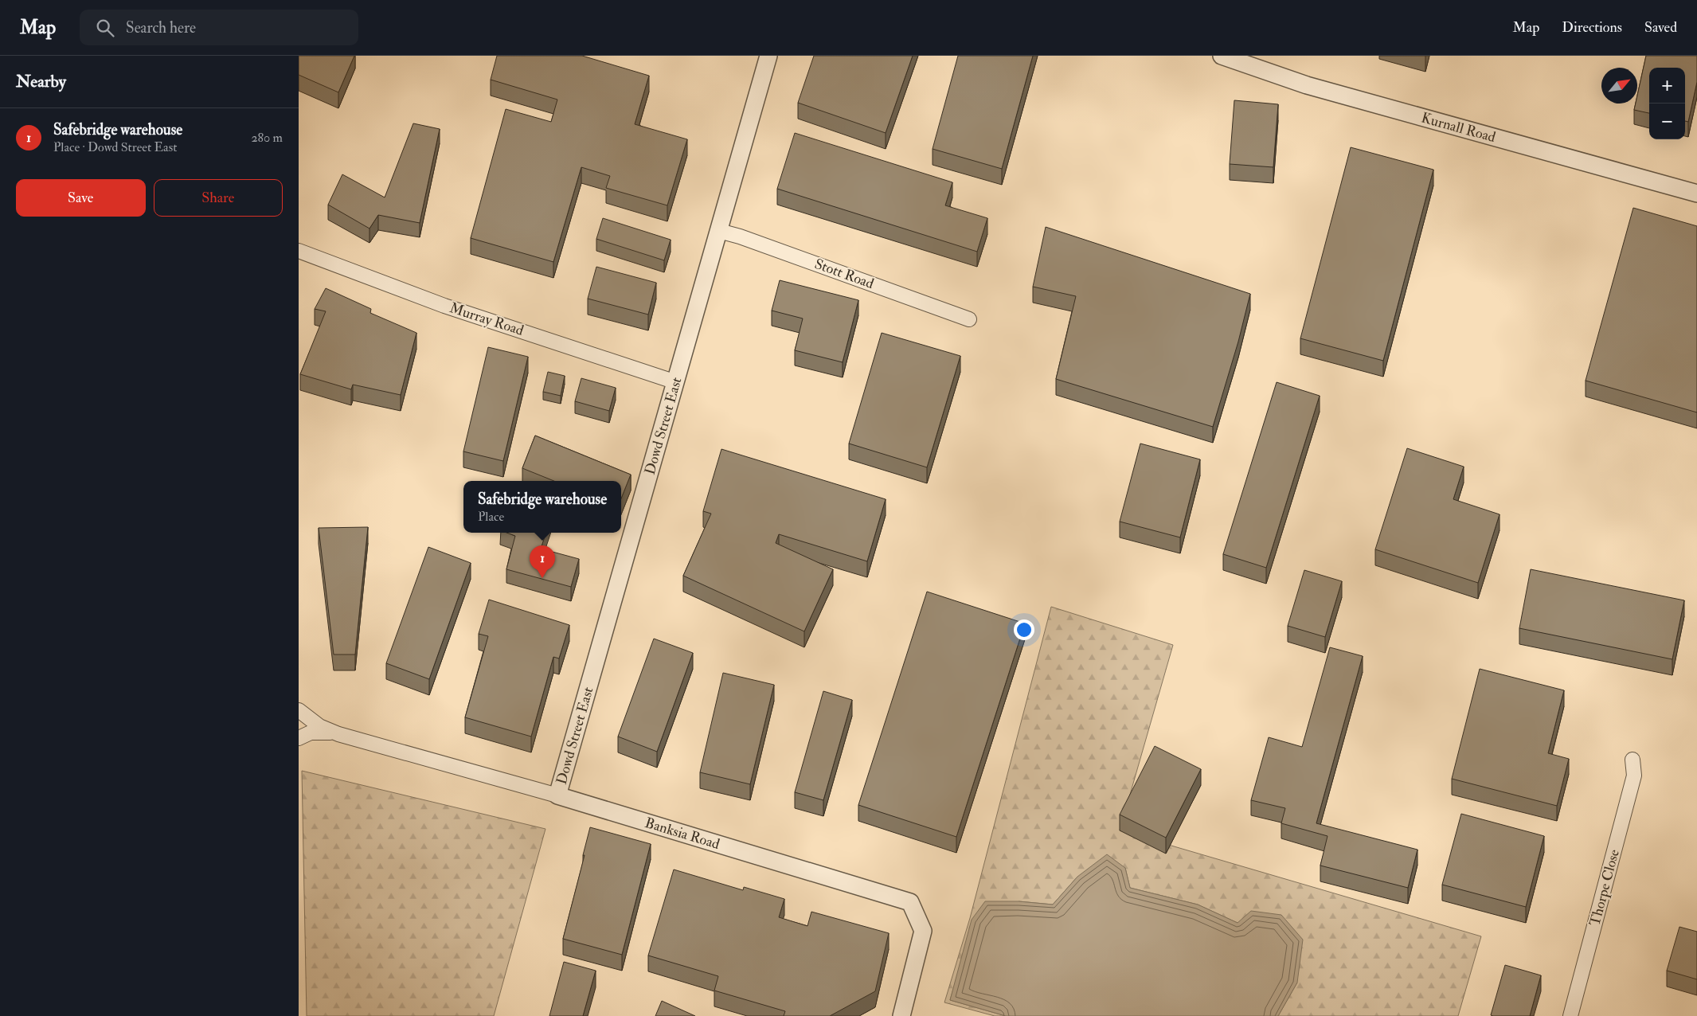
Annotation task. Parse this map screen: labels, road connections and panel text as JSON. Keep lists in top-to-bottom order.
{
  "streets": {
    "street": [
      "Kurnall Road",
      "Stott Road",
      "Murray Road",
      "Dowd Street East",
      "Banksia Road",
      "Thorpe Close"
    ]
  },
  "crossings": [
    ["Stott Road", "Dowd Street East"],
    ["Murray Road", "Dowd Street East"],
    ["Dowd Street East", "Banksia Road"]
  ],
  "north": "top right",
  "page": {
    "header": "Map",
    "search": "Search here",
    "nav": ["Map", "Directions", "Saved"],
    "heading": "Nearby",
    "map_buttons": ["+", "−"],
    "list": [
      {
        "mark": "1",
        "name": "Safebridge warehouse",
        "note": "Place · Dowd Street East",
        "value": "280 m"
      }
    ],
    "buttons": ["Save", "Share"],
    "popup": ["Safebridge warehouse", "Place"],
    "pins": "1"
  }
}
